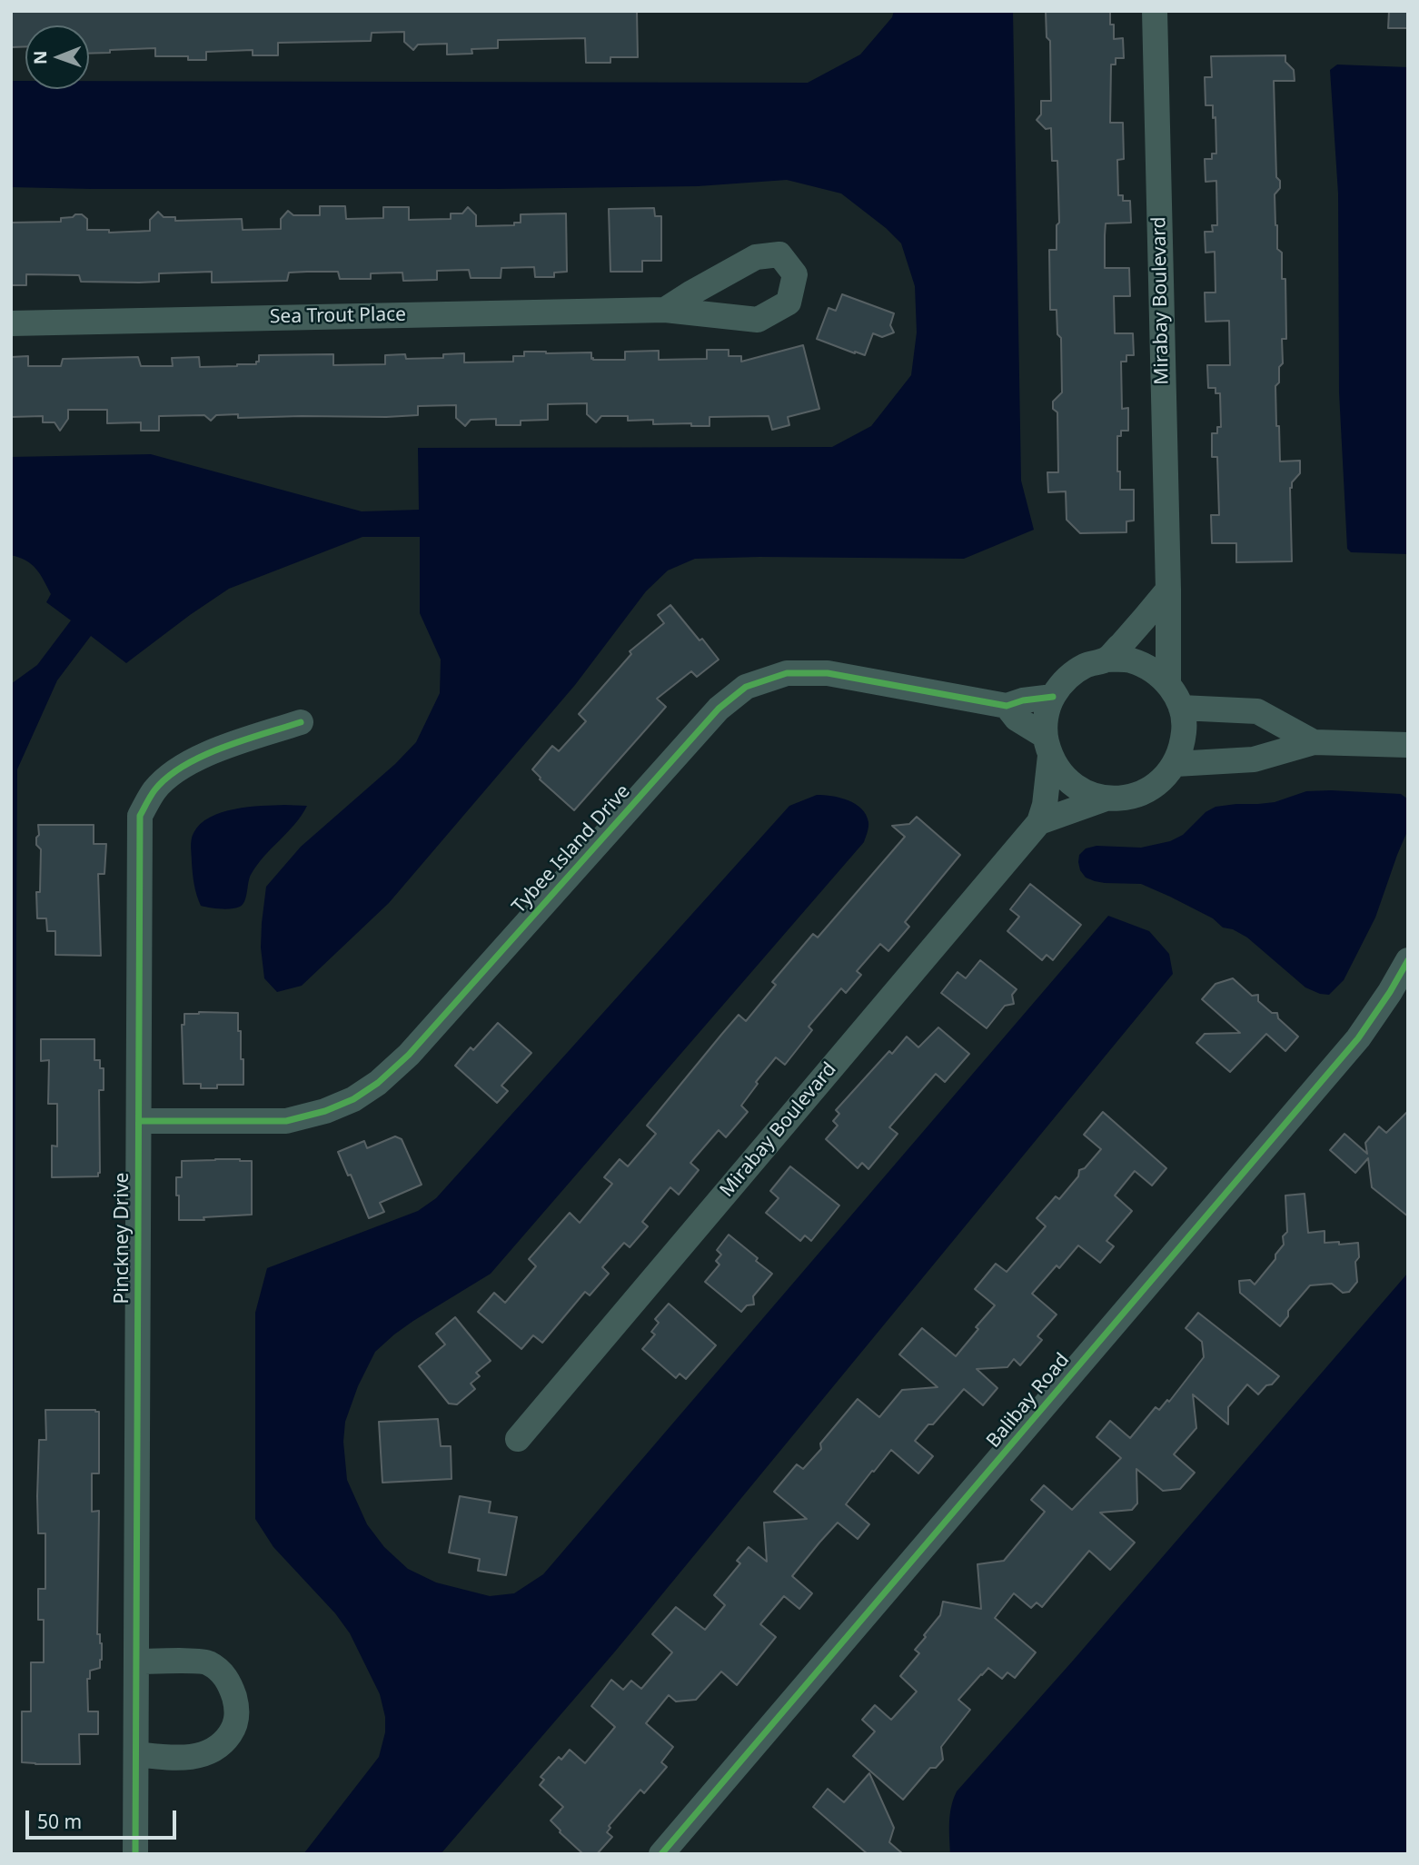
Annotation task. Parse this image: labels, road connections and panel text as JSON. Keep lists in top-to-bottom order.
{
  "streets": {
    "street": [
      "Mirabay Boulevard",
      "Sea Trout Place",
      "Tybee Island Drive",
      "Pinckney Drive",
      "Balibay Road"
    ]
  },
  "crossings": [
    ["Mirabay Boulevard", "Tybee Island Drive"],
    ["Tybee Island Drive", "Pinckney Drive"]
  ],
  "scale_bar": "50 m",
  "north": "left"
}
